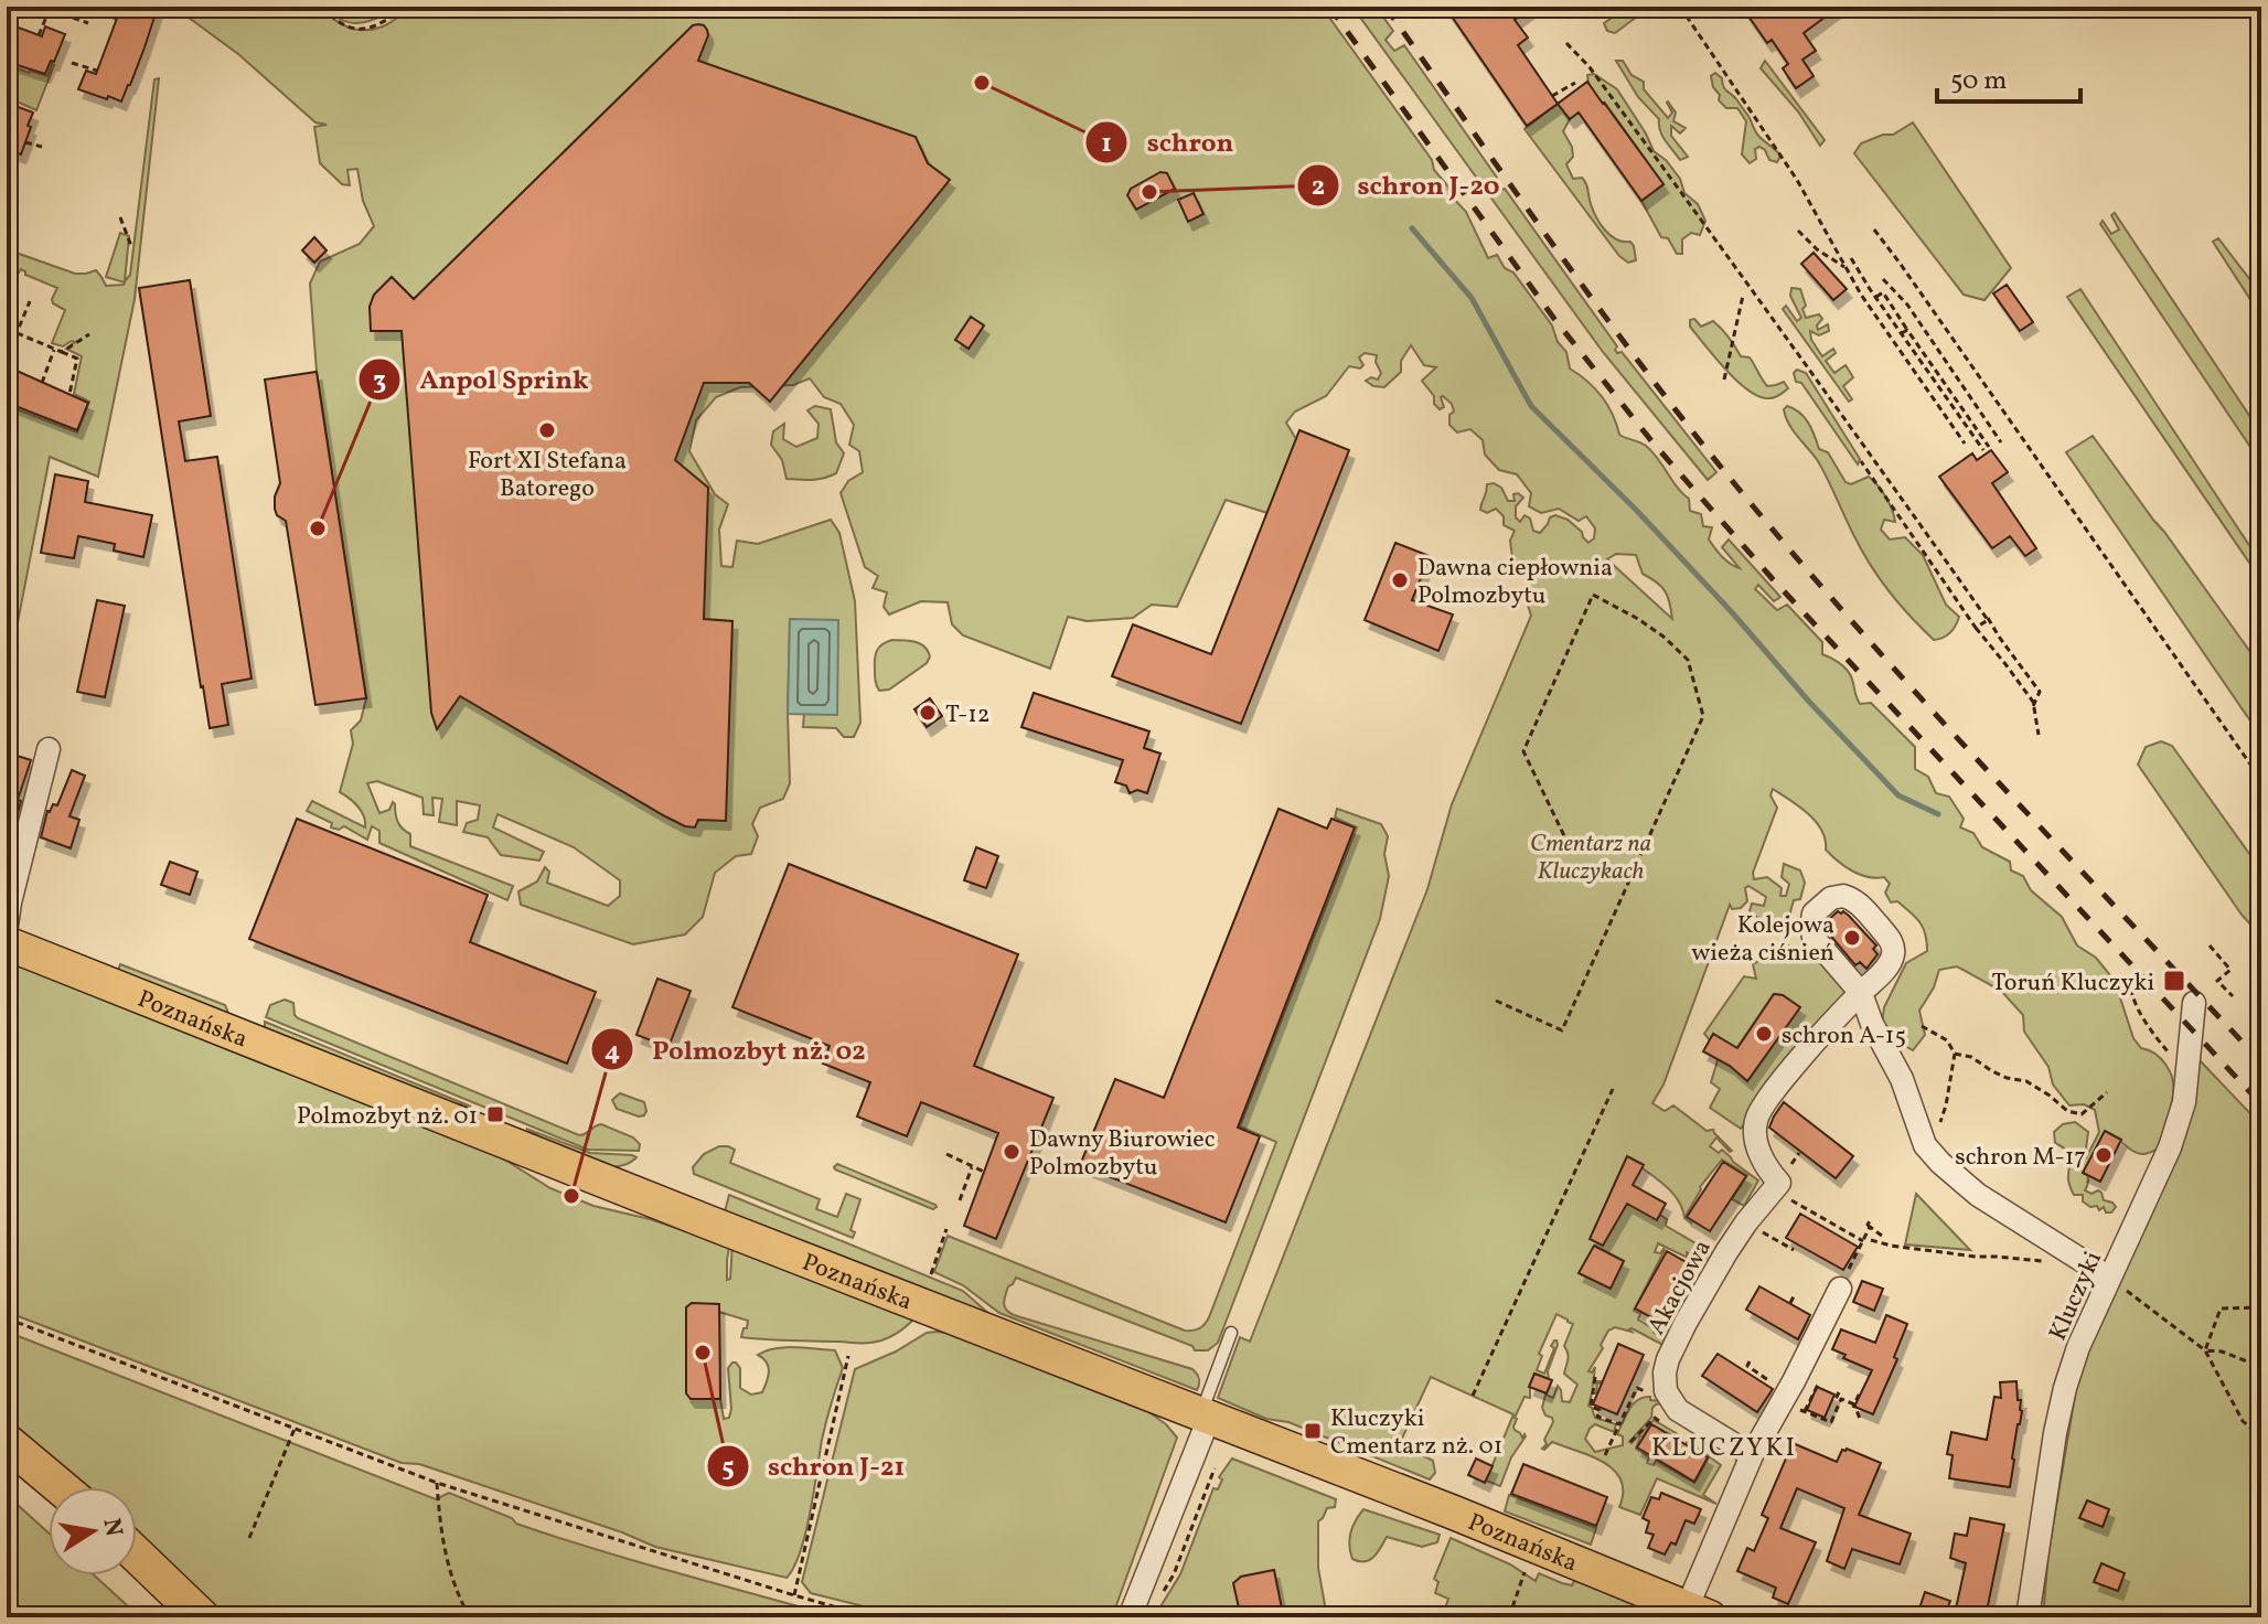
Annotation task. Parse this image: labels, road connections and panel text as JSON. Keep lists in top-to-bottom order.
{
  "streets": {
    "main road": ["Poznańska"],
    "street": ["Akacjowa", "Kluczyki"]
  },
  "districts": ["KLUCZYKI"],
  "parks": ["Cmentarz na Kluczykach"],
  "places": {
    "other": [
      "schron",
      "schron J-20",
      "Fort XI Stefana Batorego",
      "Anpol Sprink",
      "Dawna ciepłownia Polmozbytu",
      "T-12",
      "Kolejowa wieża ciśnień",
      "schron A-15",
      "Dawny Biurowiec Polmozbytu",
      "schron M-17",
      "Polmozbyt nż. 02",
      "schron J-21"
    ],
    "transit": ["Toruń Kluczyki", "Polmozbyt nż. 01", "Kluczyki Cmentarz nż. 01"]
  },
  "scale_bar": "50 m",
  "north": "right"
}
